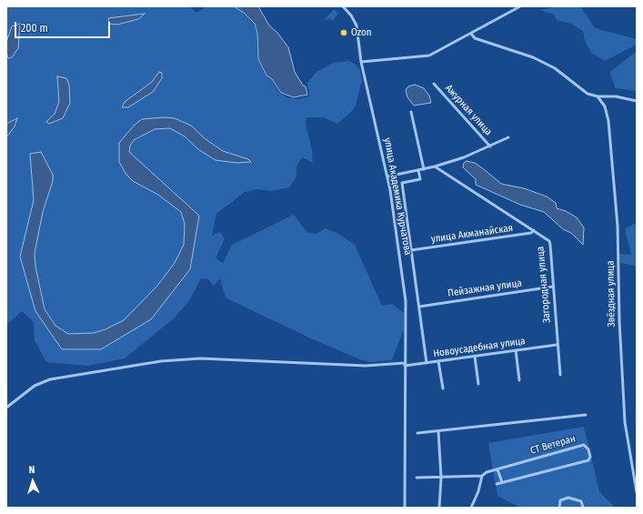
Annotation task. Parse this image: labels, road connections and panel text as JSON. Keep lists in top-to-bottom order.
{
  "streets": {
    "street": [
      "Ажурная улица",
      "улица Академика Курчатова",
      "улица Акманайская",
      "Загородная улица",
      "Пейзажная улица",
      "Звёздная улица",
      "Новоусадебная улица",
      "СТ Ветеран"
    ]
  },
  "crossings": [
    ["улица Академика Курчатова", "Новоусадебная улица"],
    ["улица Акманайская", "Загородная улица"],
    ["Загородная улица", "Пейзажная улица"],
    ["Загородная улица", "Новоусадебная улица"]
  ],
  "places": ["Ozon"],
  "scale_bar": "200 m",
  "north": "top"
}
